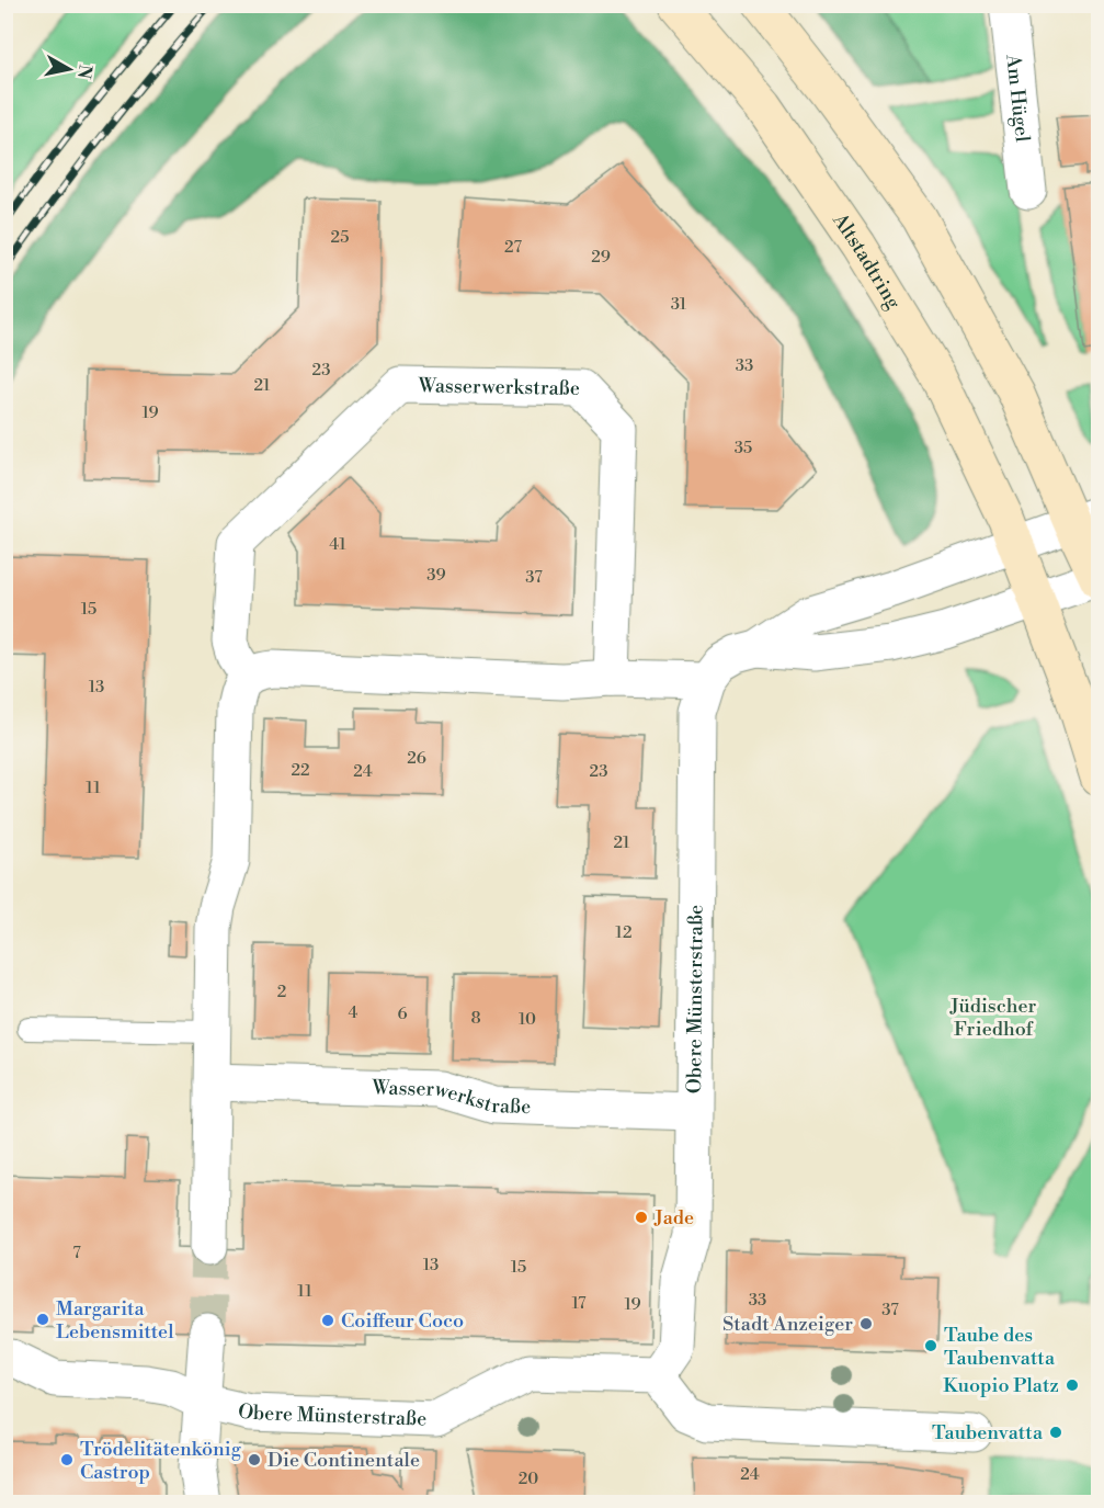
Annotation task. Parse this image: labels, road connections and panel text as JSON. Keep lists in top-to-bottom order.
{
  "streets": {
    "main road": ["Altstadtring"],
    "street": ["Am Hügel", "Wasserwerkstraße", "Obere Münsterstraße"]
  },
  "crossings": [
    ["Altstadtring", "Obere Münsterstraße"],
    ["Wasserwerkstraße", "Obere Münsterstraße"]
  ],
  "parks": ["Jüdischer Friedhof"],
  "places": [
    "Jade",
    "Margarita Lebensmittel",
    "Coiffeur Coco",
    "Stadt Anzeiger",
    "Taube des Taubenvatta",
    "Kuopio Platz",
    "Taubenvatta",
    "Trödelitätenkönig Castrop",
    "Die Continentale"
  ],
  "house_numbers": [
    "25",
    "27",
    "29",
    "31",
    "33",
    "23",
    "21",
    "19",
    "35",
    "41",
    "39",
    "37",
    "15",
    "13",
    "26",
    "22",
    "24",
    "23",
    "11",
    "21",
    "12",
    "2",
    "4",
    "6",
    "8",
    "10",
    "7",
    "13",
    "15",
    "11",
    "33",
    "17",
    "19",
    "37",
    "24",
    "20"
  ],
  "north": "right"
}
